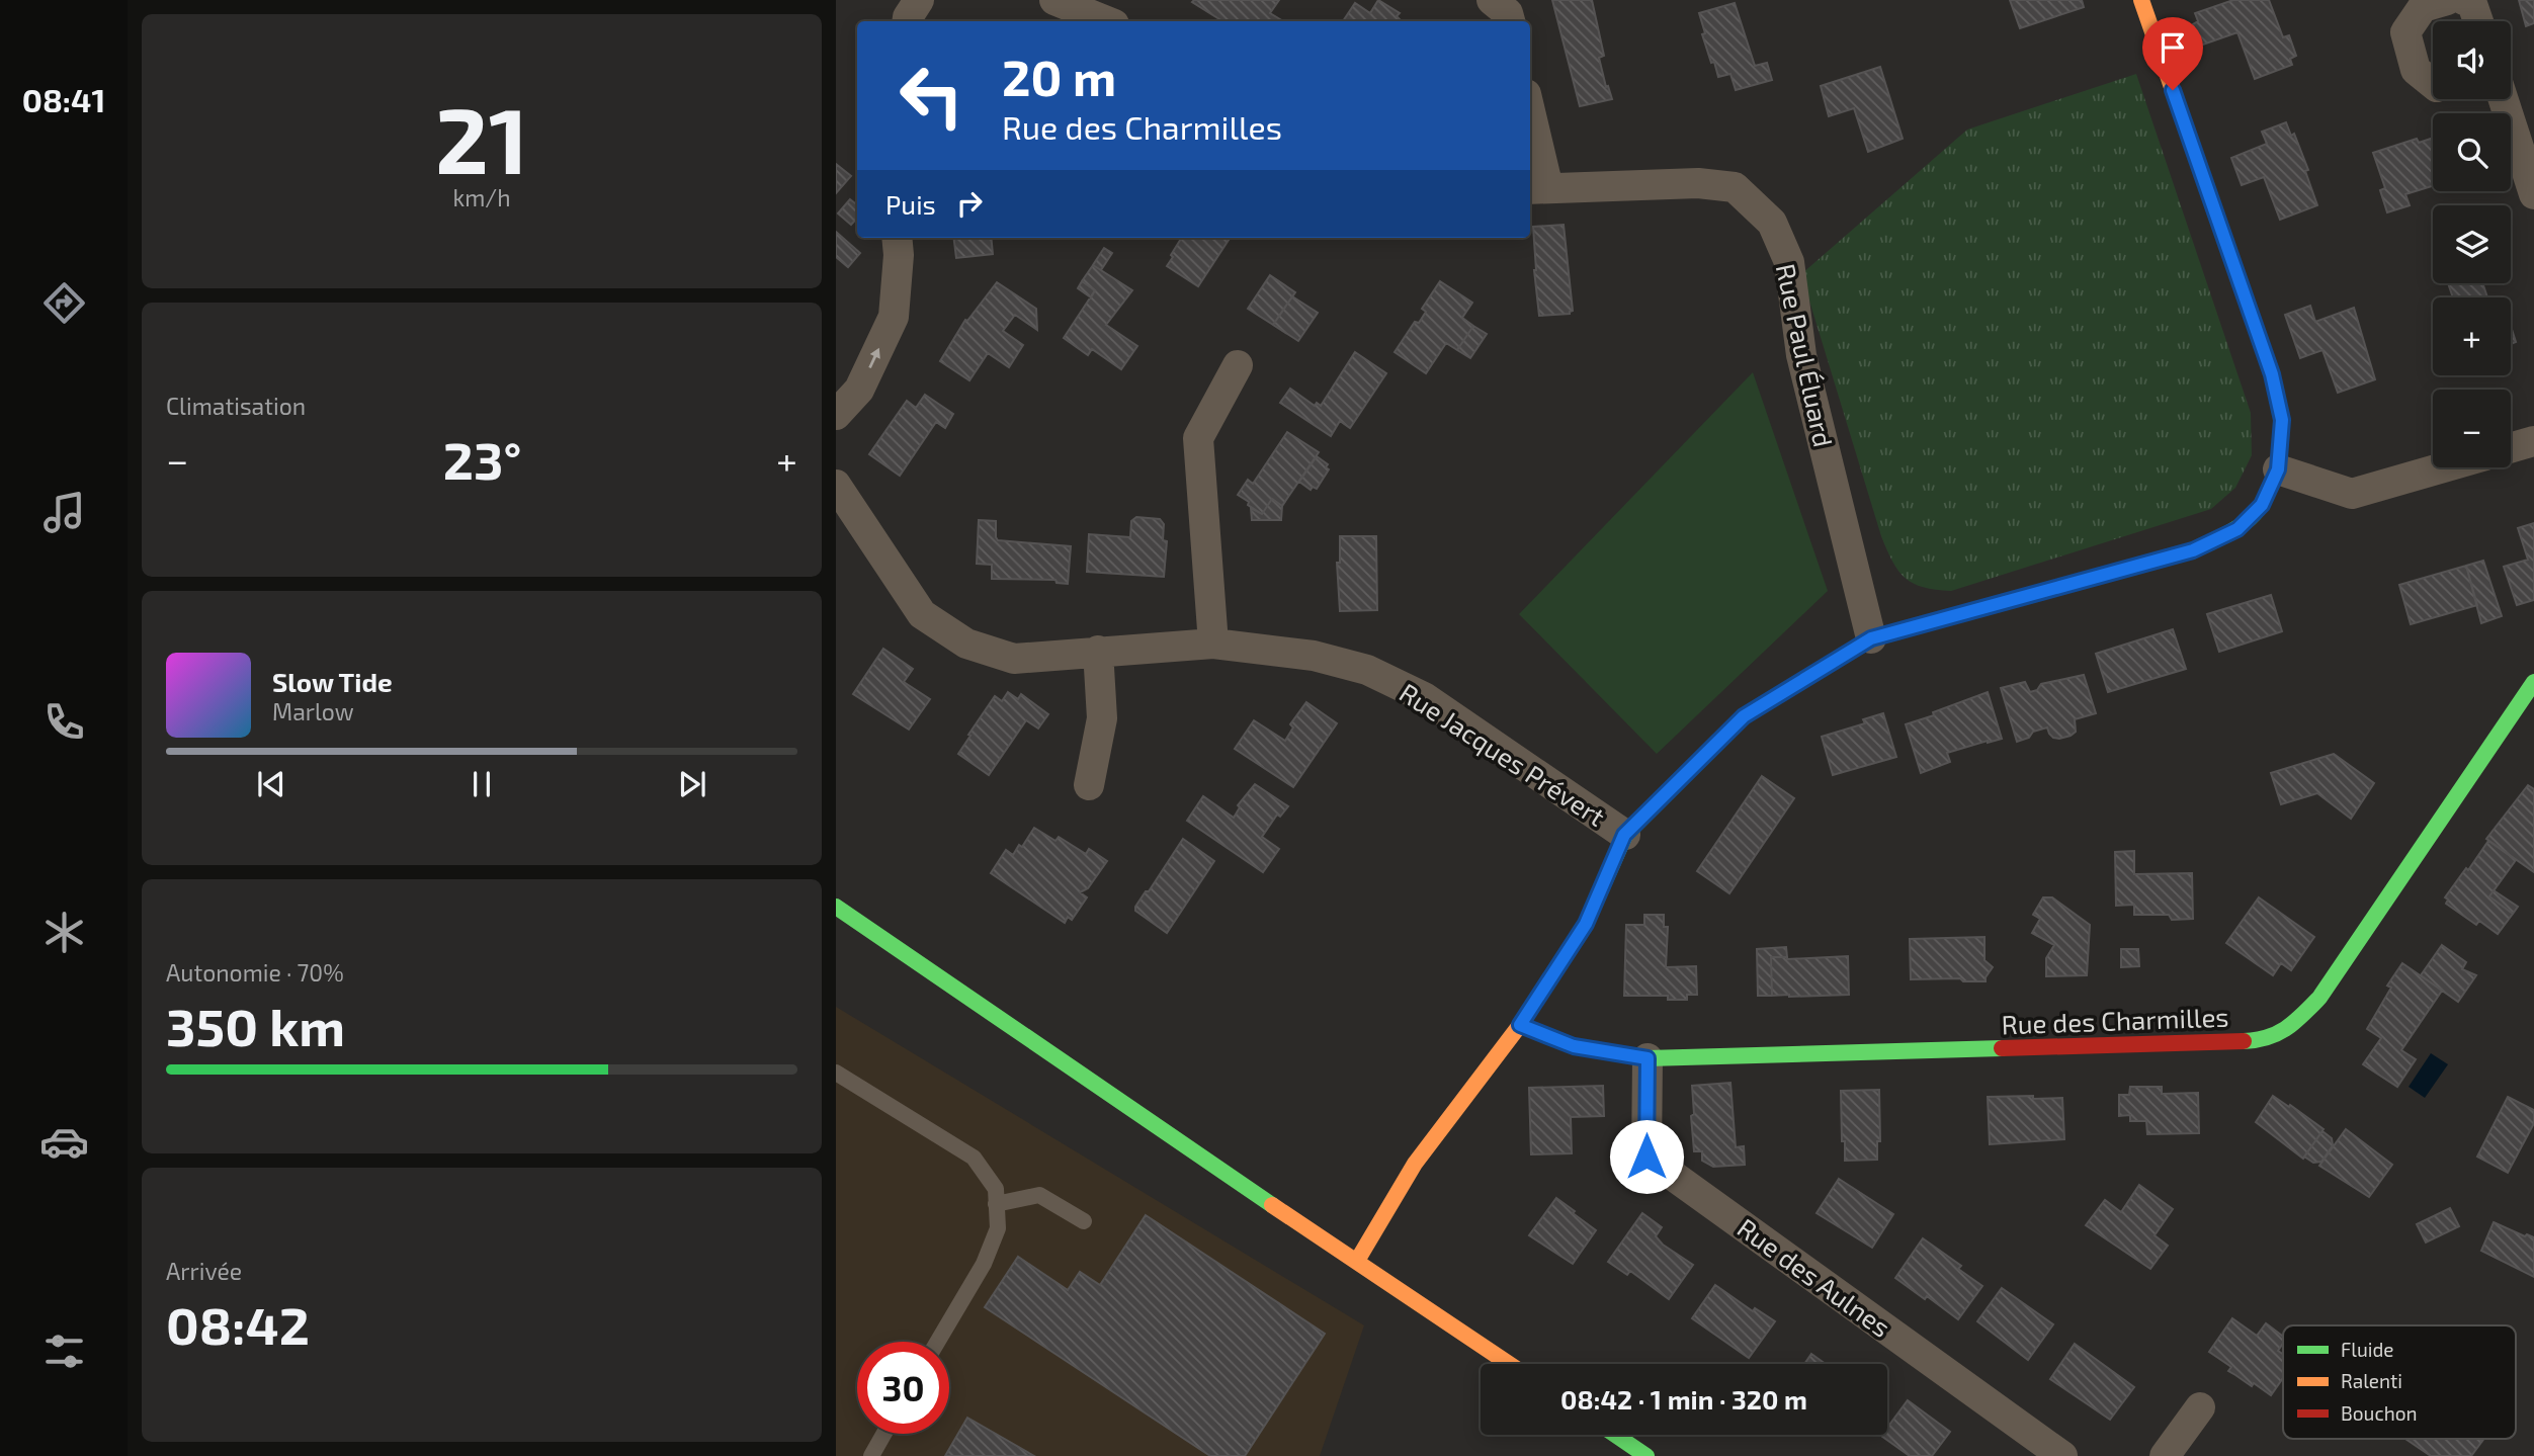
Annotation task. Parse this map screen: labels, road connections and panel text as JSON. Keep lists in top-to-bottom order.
{
  "streets": {
    "street": [
      "Rue Paul Éluard",
      "Rue Jacques Prévert",
      "Rue des Charmilles",
      "Rue des Aulnes"
    ]
  },
  "crossings": [
    ["Rue des Charmilles", "Rue des Aulnes"]
  ],
  "legend": ["Fluide", "Ralenti", "Bouchon"],
  "page": {
    "tabs": "08:41",
    "tile": [
      ["21", "km/h"],
      "Climatisation",
      ["Autonomie · 70%", "350 km"],
      ["Arrivée", "08:42"]
    ],
    "map_buttons": ["+", "−"],
    "turn": ["20 m", "Rue des Charmilles"],
    "then": "Puis",
    "heat": ["−", "23°", "+"],
    "song": ["Slow Tide", "Marlow"],
    "limit": "30",
    "trip": "08:42 · 1 min · 320 m"
  }
}
